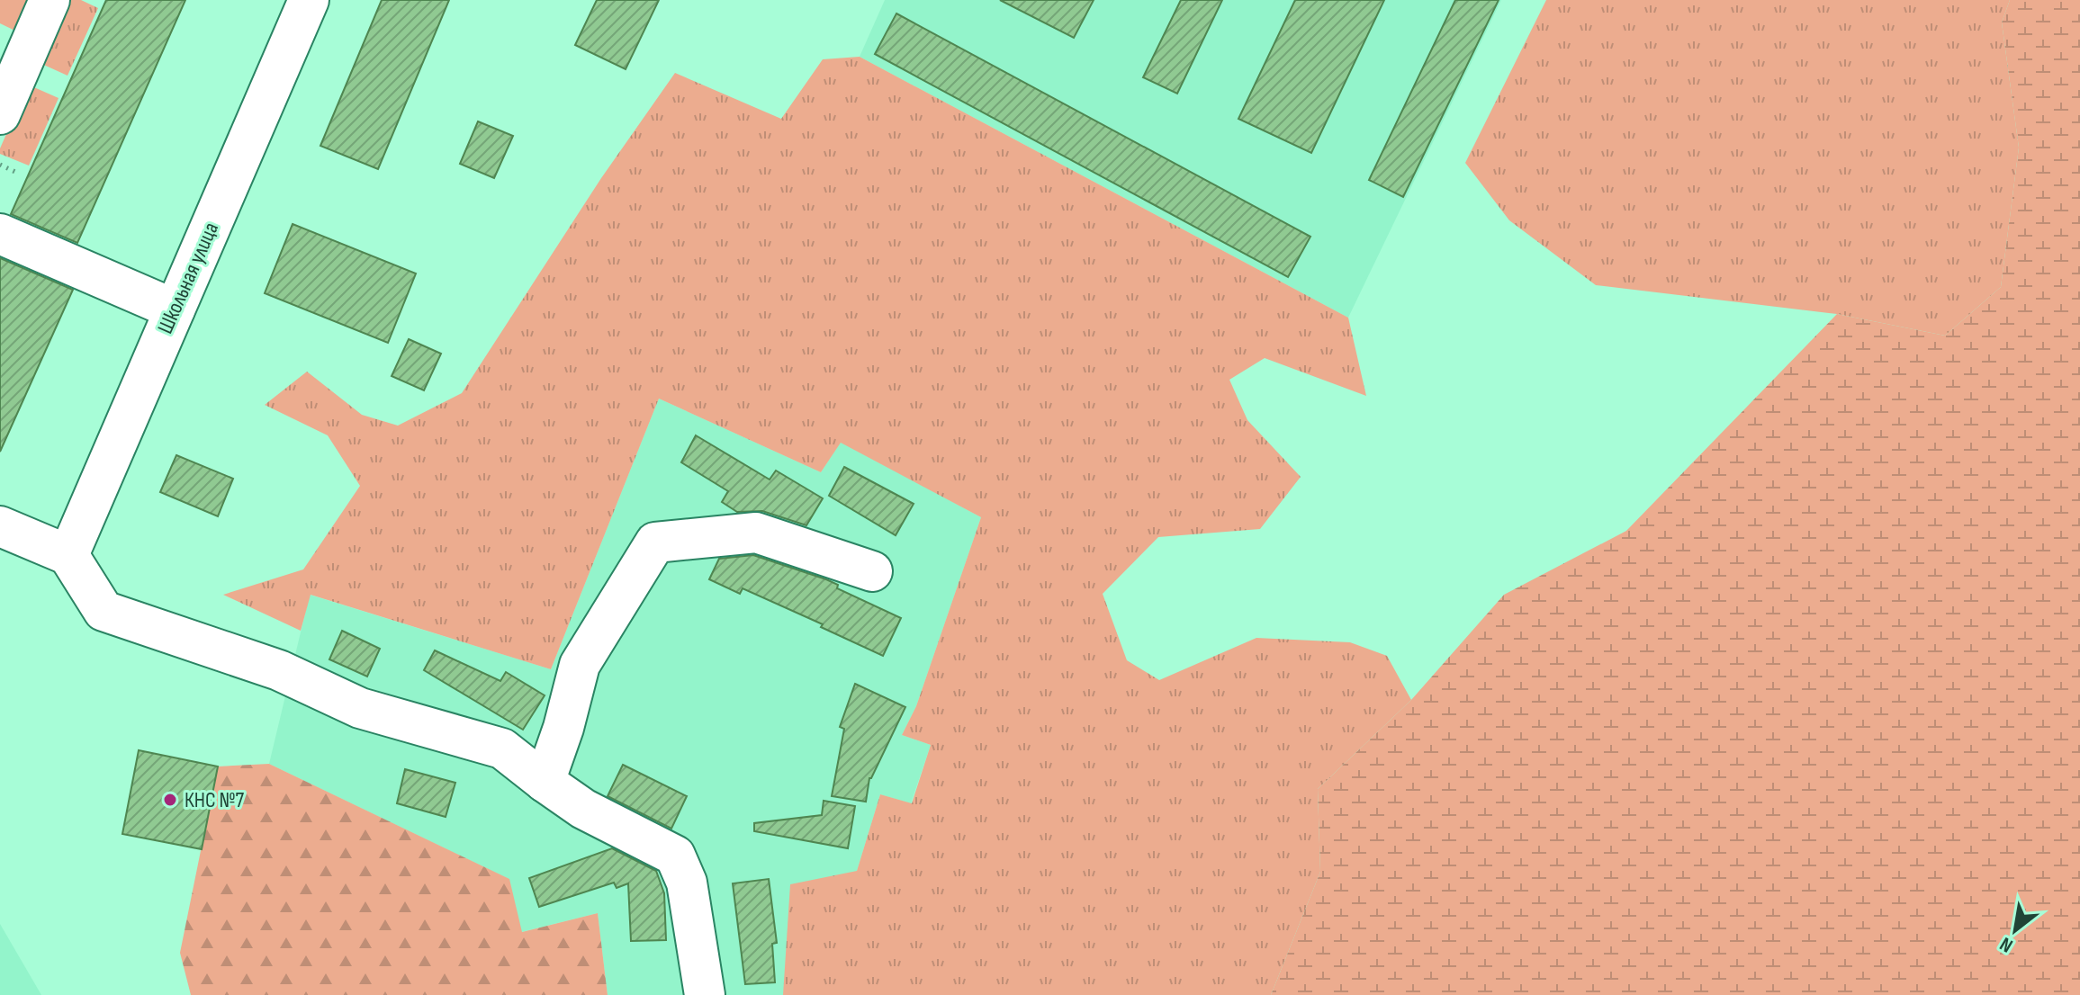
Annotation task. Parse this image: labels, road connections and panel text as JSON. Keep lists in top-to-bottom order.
{
  "streets": {
    "street": ["Школьная улица"]
  },
  "places": ["КНС №7"],
  "north": "bottom left"
}
